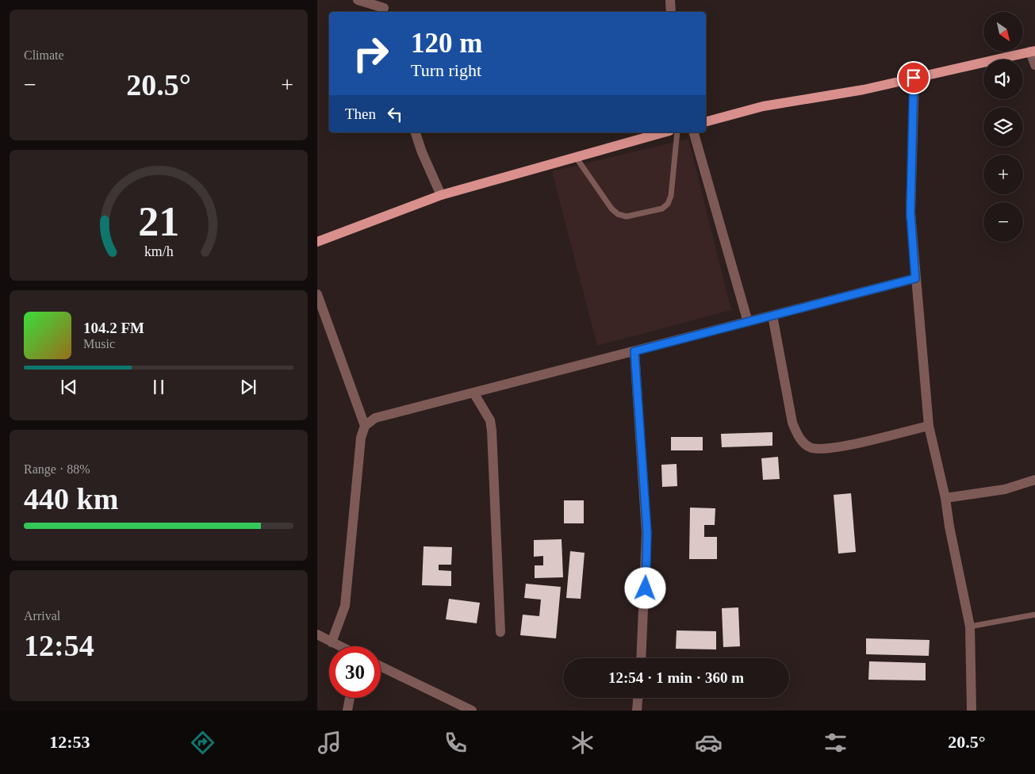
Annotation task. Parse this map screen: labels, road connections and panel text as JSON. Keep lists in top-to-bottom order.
{
  "north": "bottom right",
  "page": {
    "tile": [
      "Climate",
      ["Range · 88%", "440 km"],
      ["Arrival", "12:54"]
    ],
    "map_buttons": ["+", "−"],
    "turn": ["120 m", "Turn right"],
    "heat": ["−", "20.5°", "+"],
    "then": "Then",
    "song": ["104.2 FM", "Music"],
    "limit": "30",
    "trip": "12:54 · 1 min · 360 m",
    "tabs": ["12:53", "20.5°"],
    "gauge": ["21", "km/h"]
  }
}
